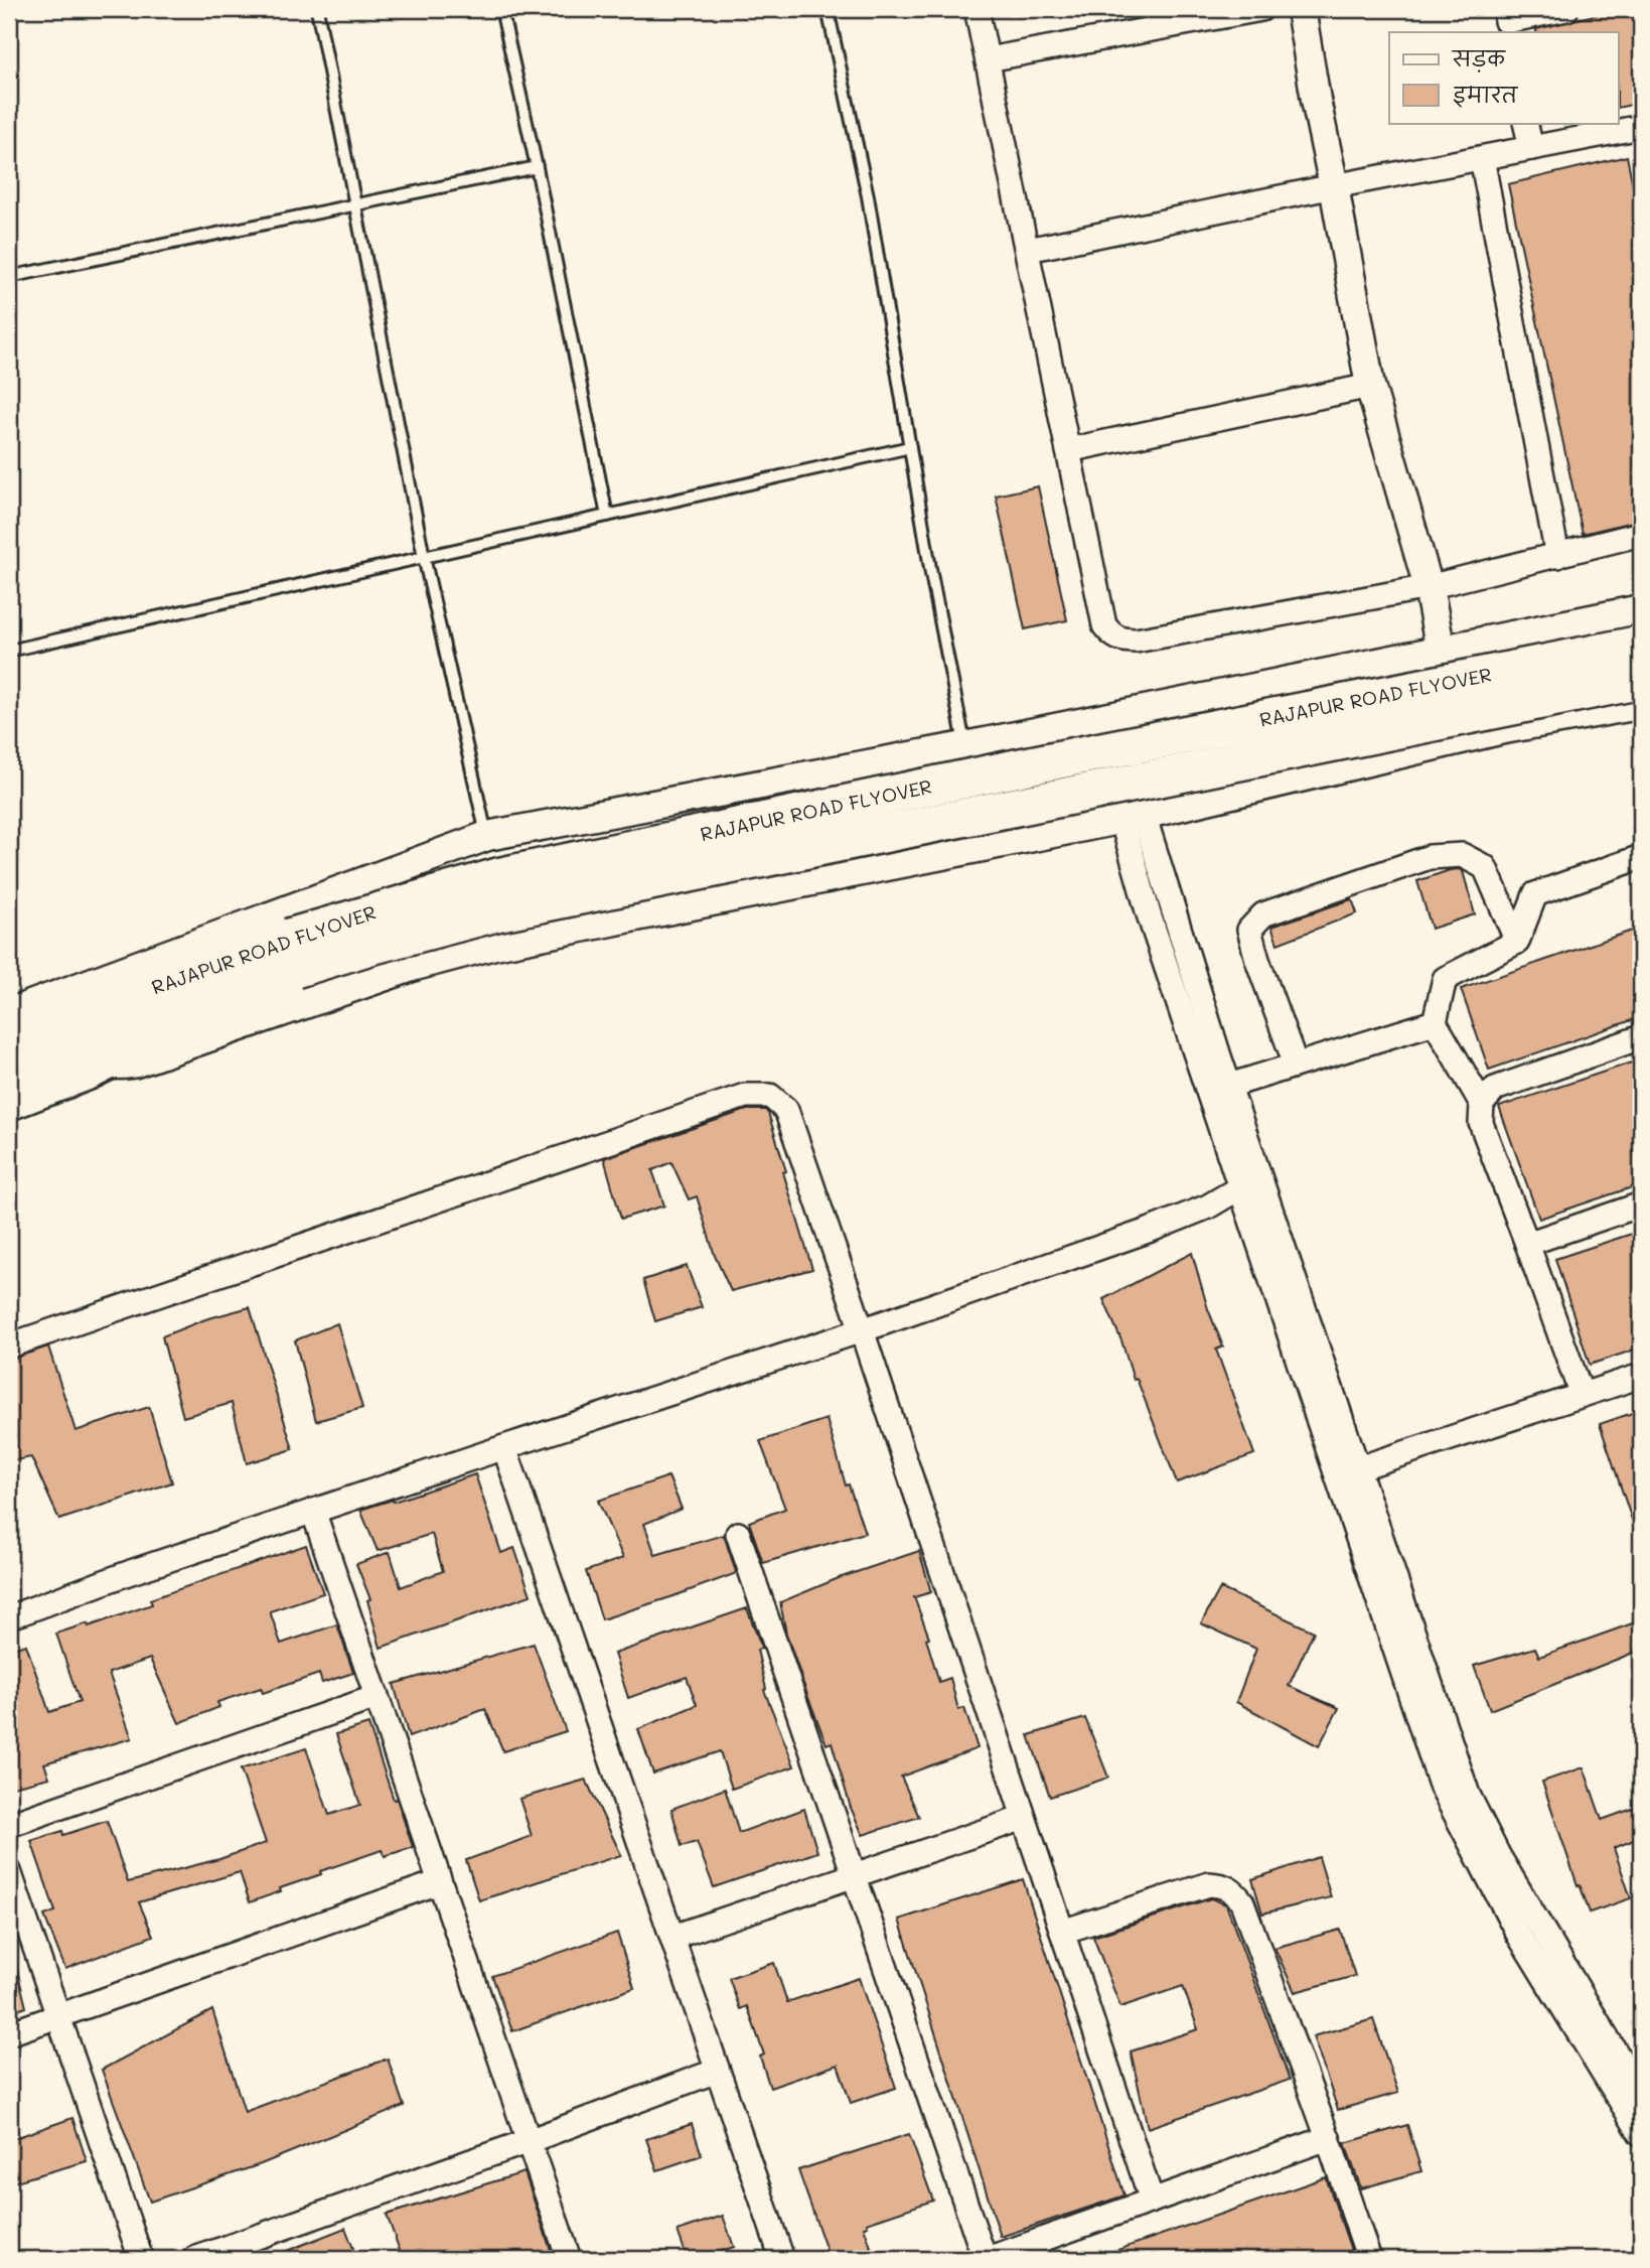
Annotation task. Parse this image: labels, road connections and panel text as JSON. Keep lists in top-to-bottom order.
{
  "streets": {
    "highway": ["RAJAPUR ROAD FLYOVER"]
  },
  "legend": ["सड़क", "इमारत"]
}
